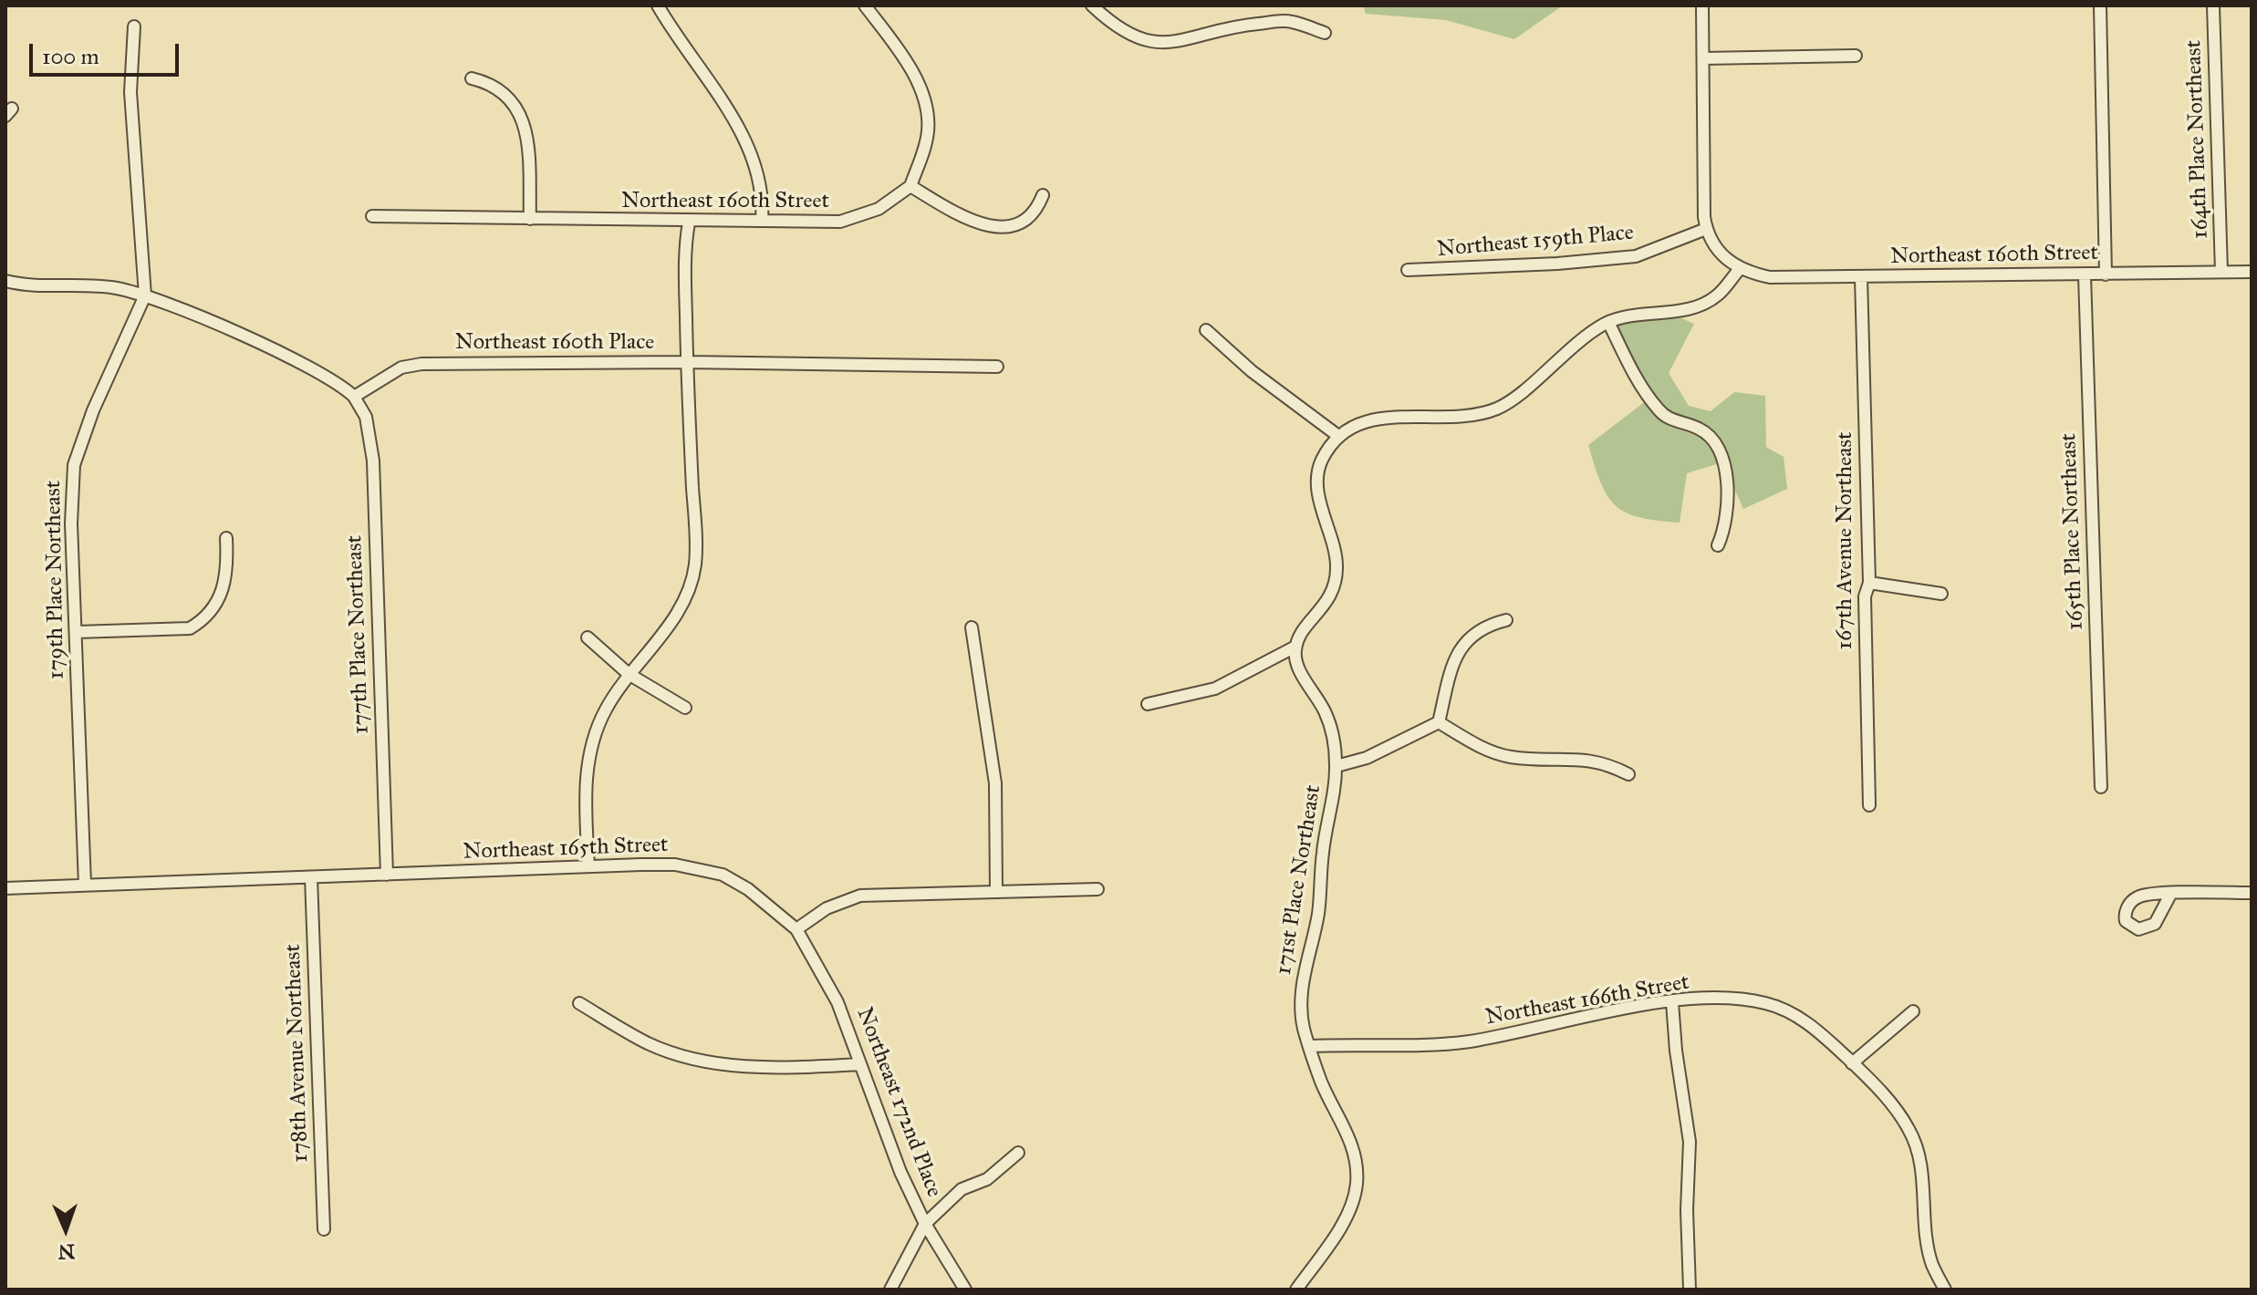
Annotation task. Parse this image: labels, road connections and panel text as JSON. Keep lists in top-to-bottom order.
{
  "streets": {
    "street": [
      "164th Place Northeast",
      "Northeast 160th Street",
      "Northeast 159th Place",
      "Northeast 160th Place",
      "165th Place Northeast",
      "167th Avenue Northeast",
      "179th Place Northeast",
      "177th Place Northeast",
      "Northeast 165th Street",
      "171st Place Northeast",
      "Northeast 166th Street",
      "178th Avenue Northeast",
      "Northeast 172nd Place"
    ]
  },
  "crossings": [
    ["164th Place Northeast", "Northeast 160th Street"],
    ["Northeast 160th Street", "165th Place Northeast"],
    ["Northeast 160th Street", "167th Avenue Northeast"],
    ["Northeast 160th Place", "177th Place Northeast"],
    ["179th Place Northeast", "Northeast 165th Street"],
    ["177th Place Northeast", "Northeast 165th Street"],
    ["Northeast 165th Street", "178th Avenue Northeast"],
    ["Northeast 165th Street", "Northeast 172nd Place"],
    ["171st Place Northeast", "Northeast 166th Street"]
  ],
  "scale_bar": "100 m",
  "north": "bottom"
}
